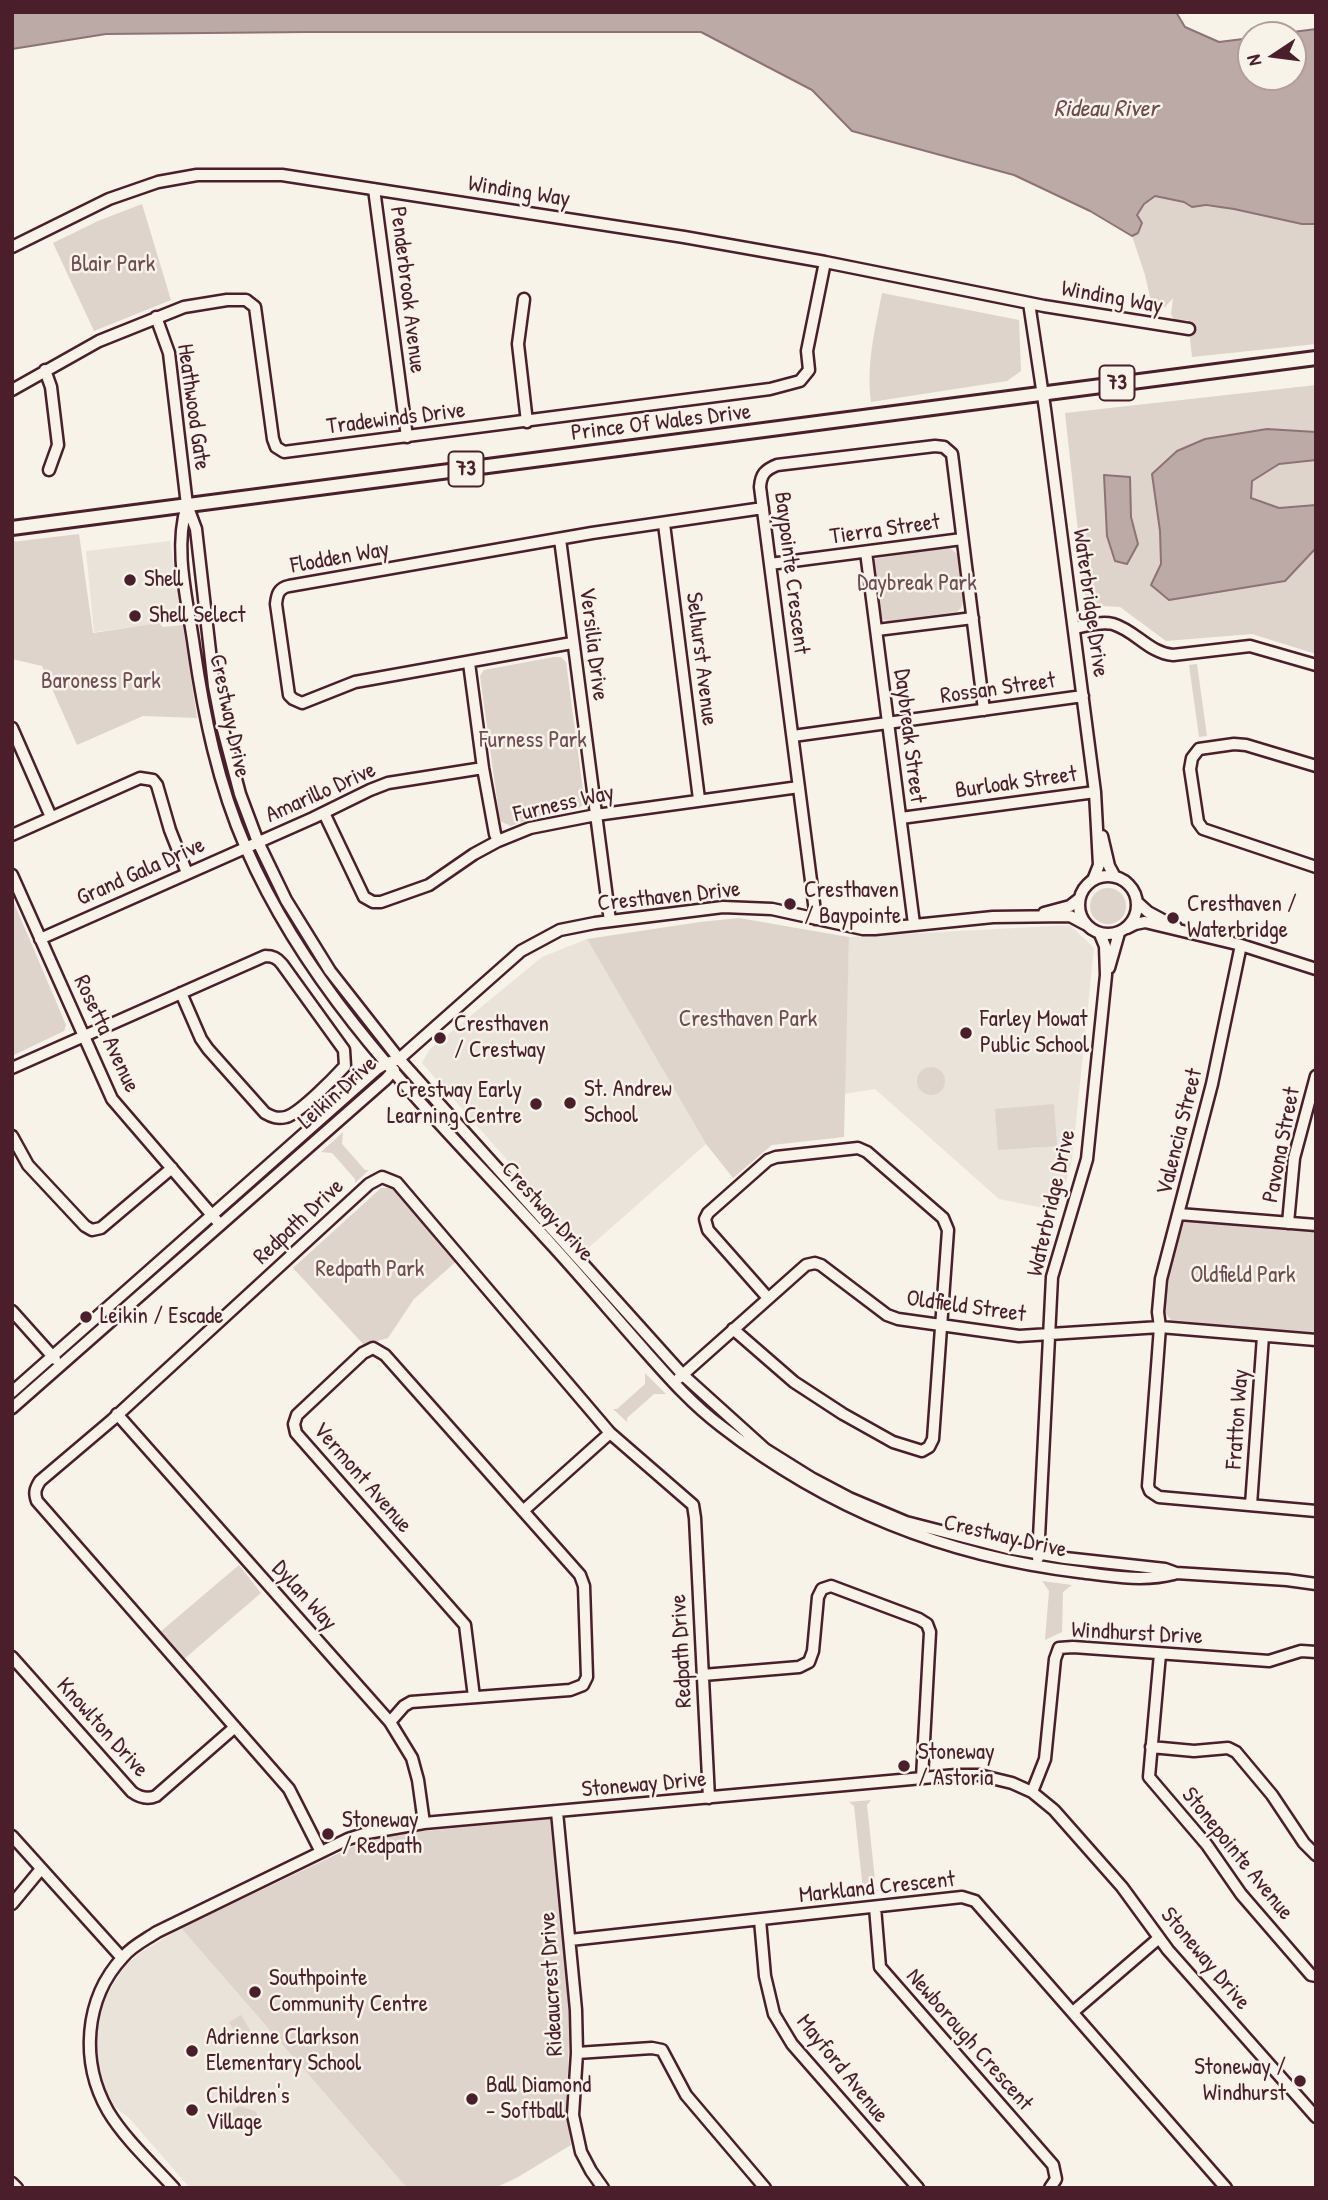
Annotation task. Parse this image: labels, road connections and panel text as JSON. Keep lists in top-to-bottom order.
{
  "streets": {
    "main road": ["73", "Prince Of Wales Drive"],
    "street": [
      "Winding Way",
      "Penderbrook Avenue",
      "Heathwood Gate",
      "Tradewinds Drive",
      "Tierra Street",
      "Flodden Way",
      "Baypointe Crescent",
      "Waterbridge Drive",
      "Versilia Drive",
      "Selhurst Avenue",
      "Rossan Street",
      "Crestway Drive",
      "Daybreak Street",
      "Burloak Street",
      "Amarillo Drive",
      "Furness Way",
      "Grand Gala Drive",
      "Cresthaven Drive",
      "Rosetta Avenue",
      "Leikin Drive",
      "Valencia Street",
      "Pavona Street",
      "Redpath Drive",
      "Oldfield Street",
      "Fratton Way",
      "Vermont Avenue",
      "Dylan Way",
      "Windhurst Drive",
      "Knowlton Drive",
      "Stoneway Drive",
      "Stonepointe Avenue",
      "Markland Crescent",
      "Rideaucrest Drive",
      "Newborough Crescent",
      "Mayford Avenue"
    ]
  },
  "crossings": [
    ["Winding Way", "Penderbrook Avenue"],
    ["Winding Way", "Tradewinds Drive"],
    ["Winding Way", "Prince Of Wales Drive"],
    ["Winding Way", "Waterbridge Drive"],
    ["Penderbrook Avenue", "Tradewinds Drive"],
    ["Heathwood Gate", "Tradewinds Drive"],
    ["Heathwood Gate", "Prince Of Wales Drive"],
    ["Heathwood Gate", "Crestway Drive"],
    ["Prince Of Wales Drive", "Waterbridge Drive"],
    ["Prince Of Wales Drive", "Crestway Drive"],
    ["Tierra Street", "Baypointe Crescent"],
    ["Tierra Street", "Daybreak Street"],
    ["Flodden Way", "Baypointe Crescent"],
    ["Flodden Way", "Versilia Drive"],
    ["Flodden Way", "Selhurst Avenue"],
    ["Baypointe Crescent", "Rossan Street"],
    ["Baypointe Crescent", "Furness Way"],
    ["Baypointe Crescent", "Cresthaven Drive"],
    ["Waterbridge Drive", "Rossan Street"],
    ["Waterbridge Drive", "Crestway Drive"],
    ["Waterbridge Drive", "Burloak Street"],
    ["Waterbridge Drive", "Cresthaven Drive"],
    ["Waterbridge Drive", "Oldfield Street"],
    ["Versilia Drive", "Furness Way"],
    ["Versilia Drive", "Cresthaven Drive"],
    ["Selhurst Avenue", "Furness Way"],
    ["Rossan Street", "Daybreak Street"],
    ["Crestway Drive", "Amarillo Drive"],
    ["Crestway Drive", "Grand Gala Drive"],
    ["Crestway Drive", "Cresthaven Drive"],
    ["Crestway Drive", "Leikin Drive"],
    ["Crestway Drive", "Oldfield Street"],
    ["Daybreak Street", "Burloak Street"],
    ["Daybreak Street", "Cresthaven Drive"],
    ["Amarillo Drive", "Furness Way"],
    ["Amarillo Drive", "Grand Gala Drive"],
    ["Grand Gala Drive", "Rosetta Avenue"],
    ["Cresthaven Drive", "Leikin Drive"],
    ["Rosetta Avenue", "Leikin Drive"],
    ["Valencia Street", "Oldfield Street"],
    ["Valencia Street", "Fratton Way"],
    ["Redpath Drive", "Dylan Way"],
    ["Redpath Drive", "Knowlton Drive"],
    ["Redpath Drive", "Stoneway Drive"],
    ["Oldfield Street", "Fratton Way"],
    ["Dylan Way", "Stoneway Drive"],
    ["Windhurst Drive", "Stoneway Drive"],
    ["Windhurst Drive", "Stonepointe Avenue"],
    ["Stoneway Drive", "Rideaucrest Drive"],
    ["Markland Crescent", "Rideaucrest Drive"],
    ["Markland Crescent", "Newborough Crescent"],
    ["Markland Crescent", "Mayford Avenue"]
  ],
  "water": ["Rideau River"],
  "parks": [
    "Blair Park",
    "Daybreak Park",
    "Baroness Park",
    "Furness Park",
    "Cresthaven Park",
    "Redpath Park",
    "Oldfield Park"
  ],
  "places": [
    "Shell",
    "Shell Select",
    "Cresthaven / Baypointe",
    "Cresthaven / Waterbridge",
    "Farley Mowat Public School",
    "Cresthaven / Crestway",
    "St. Andrew School",
    "Crestway Early Learning Centre",
    "Leikin / Escade",
    "Stoneway / Astoria",
    "Stoneway / Redpath",
    "Southpointe Community Centre",
    "Adrienne Clarkson Elementary School",
    "Stoneway / Windhurst",
    "Ball Diamond - Softball",
    "Children's Village"
  ],
  "north": "left"
}
